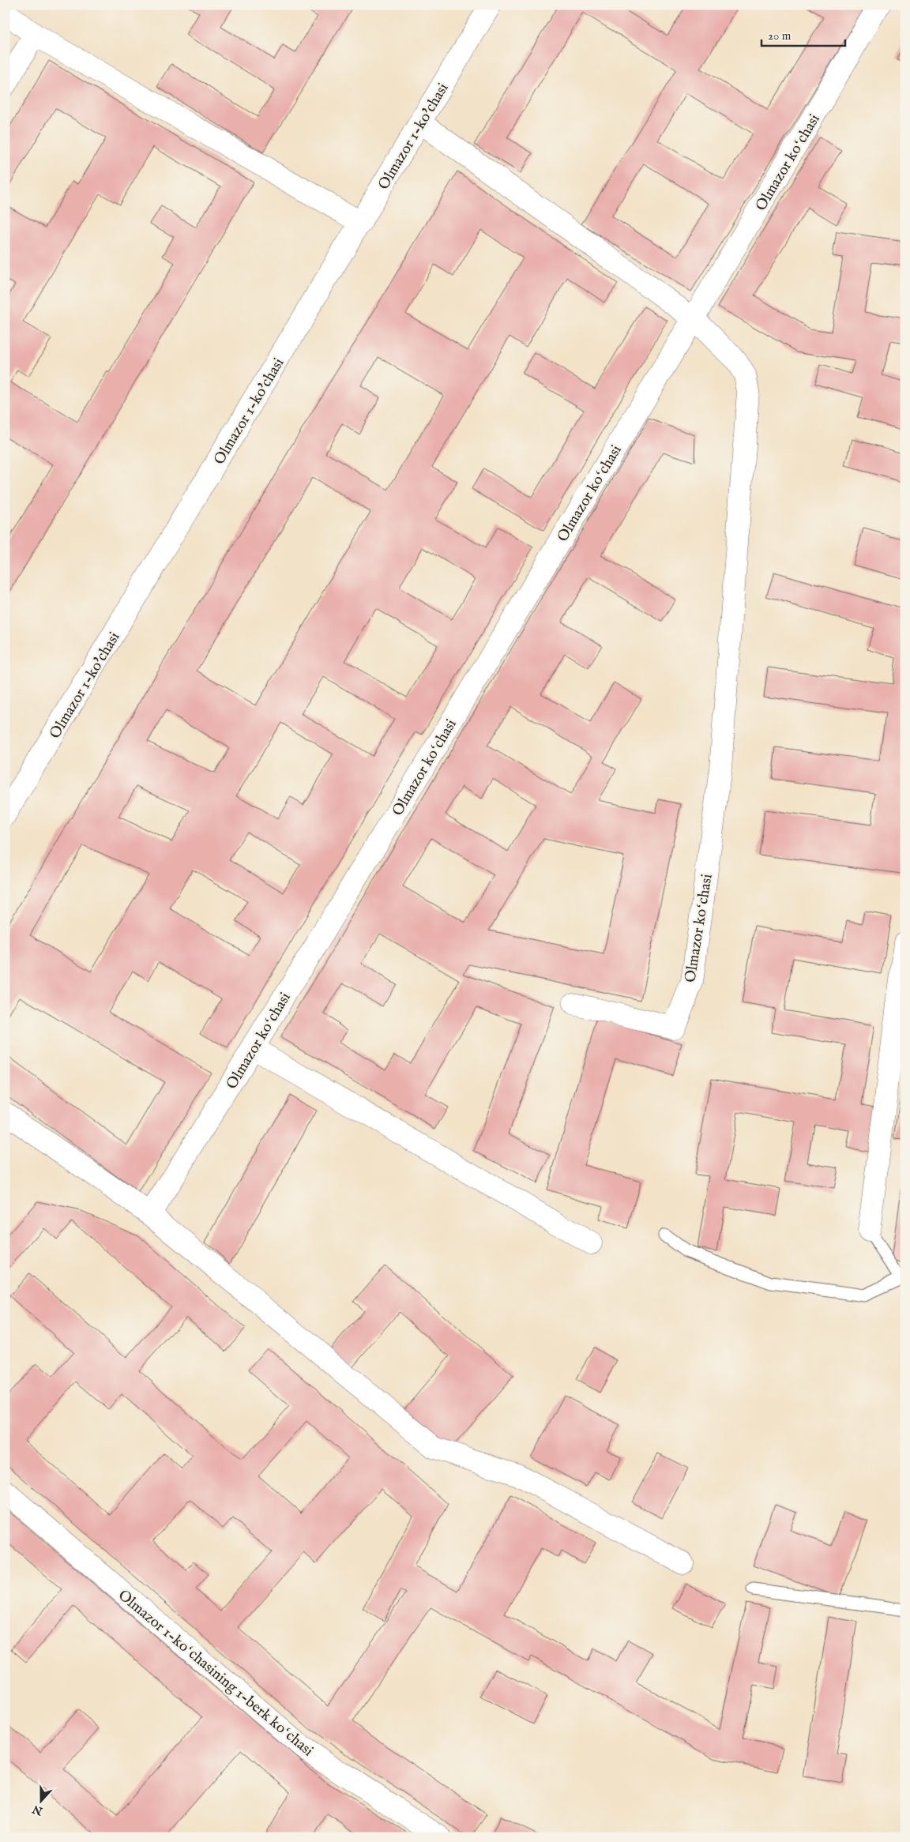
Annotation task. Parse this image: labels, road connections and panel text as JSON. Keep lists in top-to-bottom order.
{
  "streets": {
    "street": ["Olmazor 1-ko'chasi", "Olmazor koʻchasi", "Olmazor 1-koʻchasining 1-berk koʻchasi"]
  },
  "scale_bar": "20 m",
  "north": "bottom"
}
